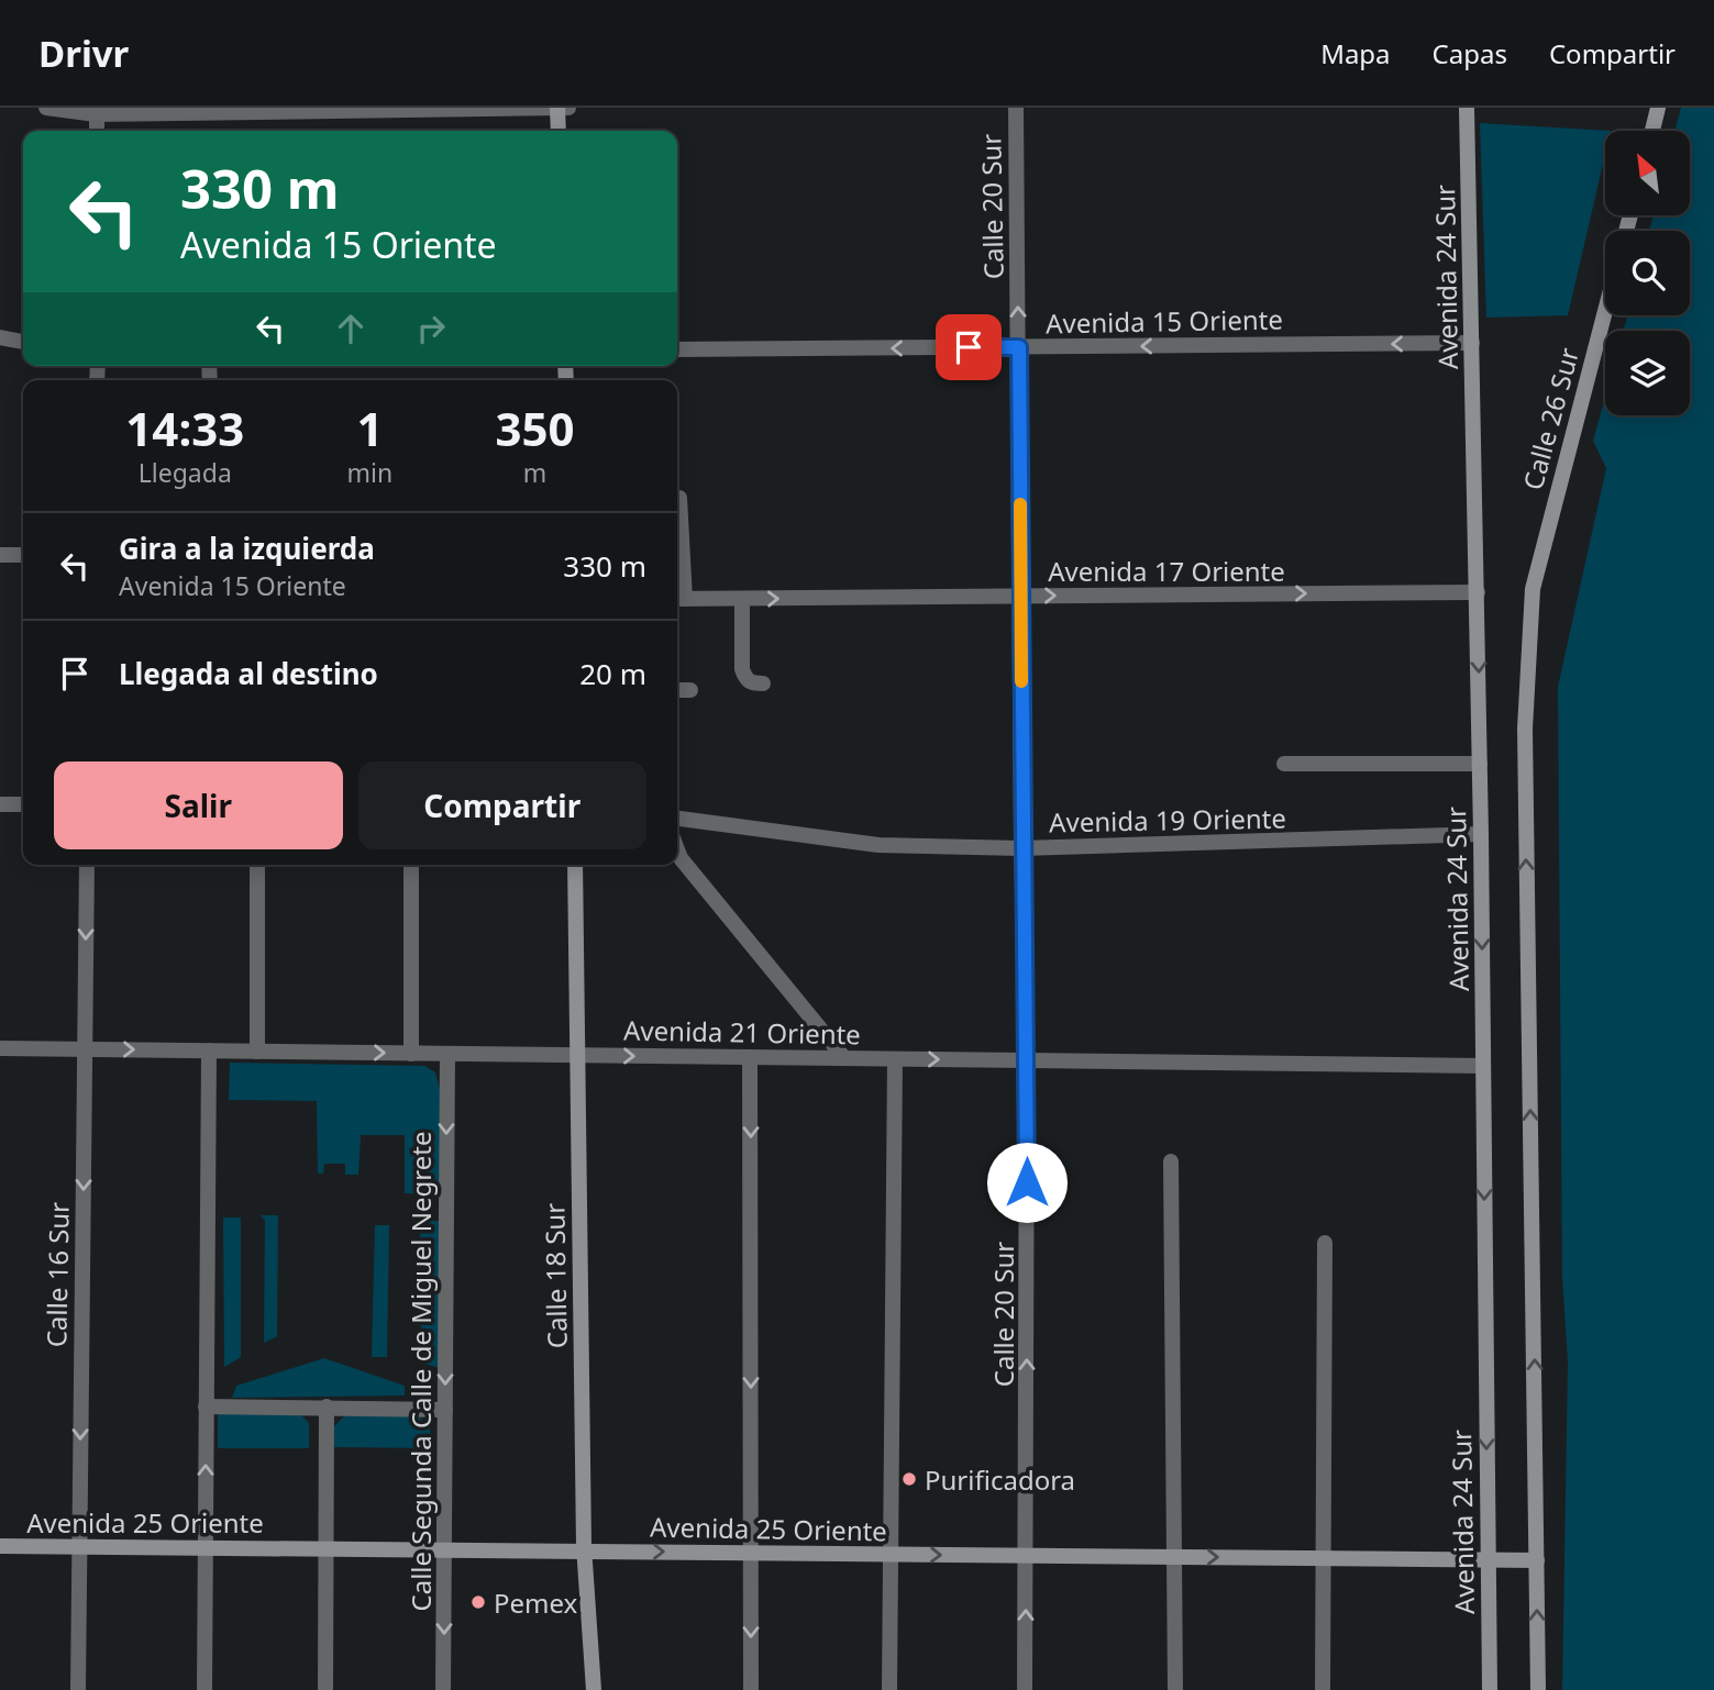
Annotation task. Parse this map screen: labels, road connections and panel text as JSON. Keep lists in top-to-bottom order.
{
  "streets": {
    "main road": [
      "Avenida 24 Sur",
      "Calle 26 Sur",
      "Calle 18 Sur",
      "Avenida 25 Oriente"
    ],
    "street": [
      "Calle 20 Sur",
      "Avenida 15 Oriente",
      "Avenida 17 Oriente",
      "Avenida 19 Oriente",
      "Avenida 21 Oriente",
      "Calle 16 Sur",
      "Calle Segunda Calle de Miguel Negrete"
    ]
  },
  "crossings": [
    ["Calle 20 Sur", "Avenida 15 Oriente"],
    ["Calle 20 Sur", "Avenida 17 Oriente"],
    ["Calle 20 Sur", "Avenida 19 Oriente"],
    ["Calle 20 Sur", "Avenida 21 Oriente"],
    ["Calle 20 Sur", "Avenida 25 Oriente"],
    ["Avenida 24 Sur", "Avenida 15 Oriente"],
    ["Avenida 24 Sur", "Avenida 17 Oriente"],
    ["Avenida 24 Sur", "Avenida 19 Oriente"],
    ["Avenida 24 Sur", "Avenida 21 Oriente"],
    ["Avenida 24 Sur", "Avenida 25 Oriente"],
    ["Calle 26 Sur", "Avenida 25 Oriente"],
    ["Avenida 21 Oriente", "Calle 16 Sur"],
    ["Avenida 21 Oriente", "Calle 18 Sur"],
    ["Avenida 21 Oriente", "Calle Segunda Calle de Miguel Negrete"],
    ["Calle 16 Sur", "Avenida 25 Oriente"],
    ["Calle 18 Sur", "Avenida 25 Oriente"],
    ["Calle Segunda Calle de Miguel Negrete", "Avenida 25 Oriente"]
  ],
  "one_way": [
    "Avenida 24 Sur",
    "Avenida 15 Oriente",
    "Calle 26 Sur",
    "Avenida 17 Oriente",
    "Avenida 21 Oriente",
    "Calle Segunda Calle de Miguel Negrete"
  ],
  "places": ["Purificadora", "Pemex"],
  "north": "top left",
  "page": {
    "header": "Drivr",
    "nav": ["Mapa", "Capas", "Compartir"],
    "turn": ["330 m", "Avenida 15 Oriente"],
    "eta": [
      "14:33",
      "Llegada",
      "1",
      "min",
      "350",
      "m"
    ],
    "list": [
      {
        "name": "Gira a la izquierda",
        "note": "Avenida 15 Oriente",
        "value": "330 m"
      },
      {
        "name": "Llegada al destino",
        "value": "20 m"
      }
    ],
    "buttons": ["Salir", "Compartir"]
  }
}
